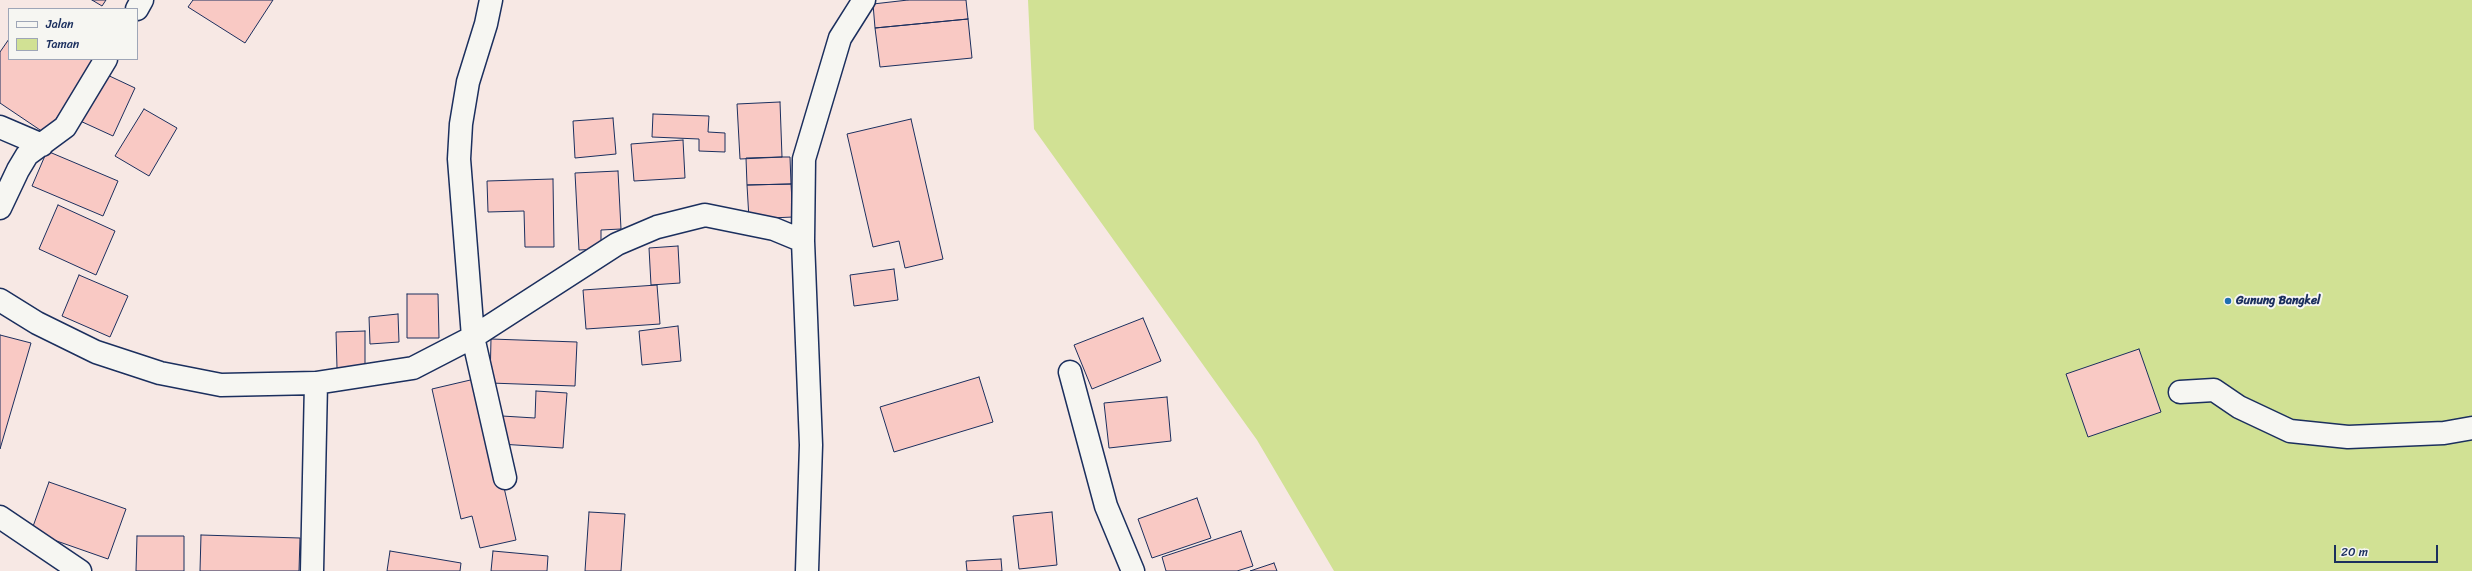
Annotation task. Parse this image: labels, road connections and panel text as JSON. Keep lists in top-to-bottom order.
{
  "places": ["Gunung Bangkel"],
  "legend": ["Jalan", "Taman"],
  "scale_bar": "20 m"
}
